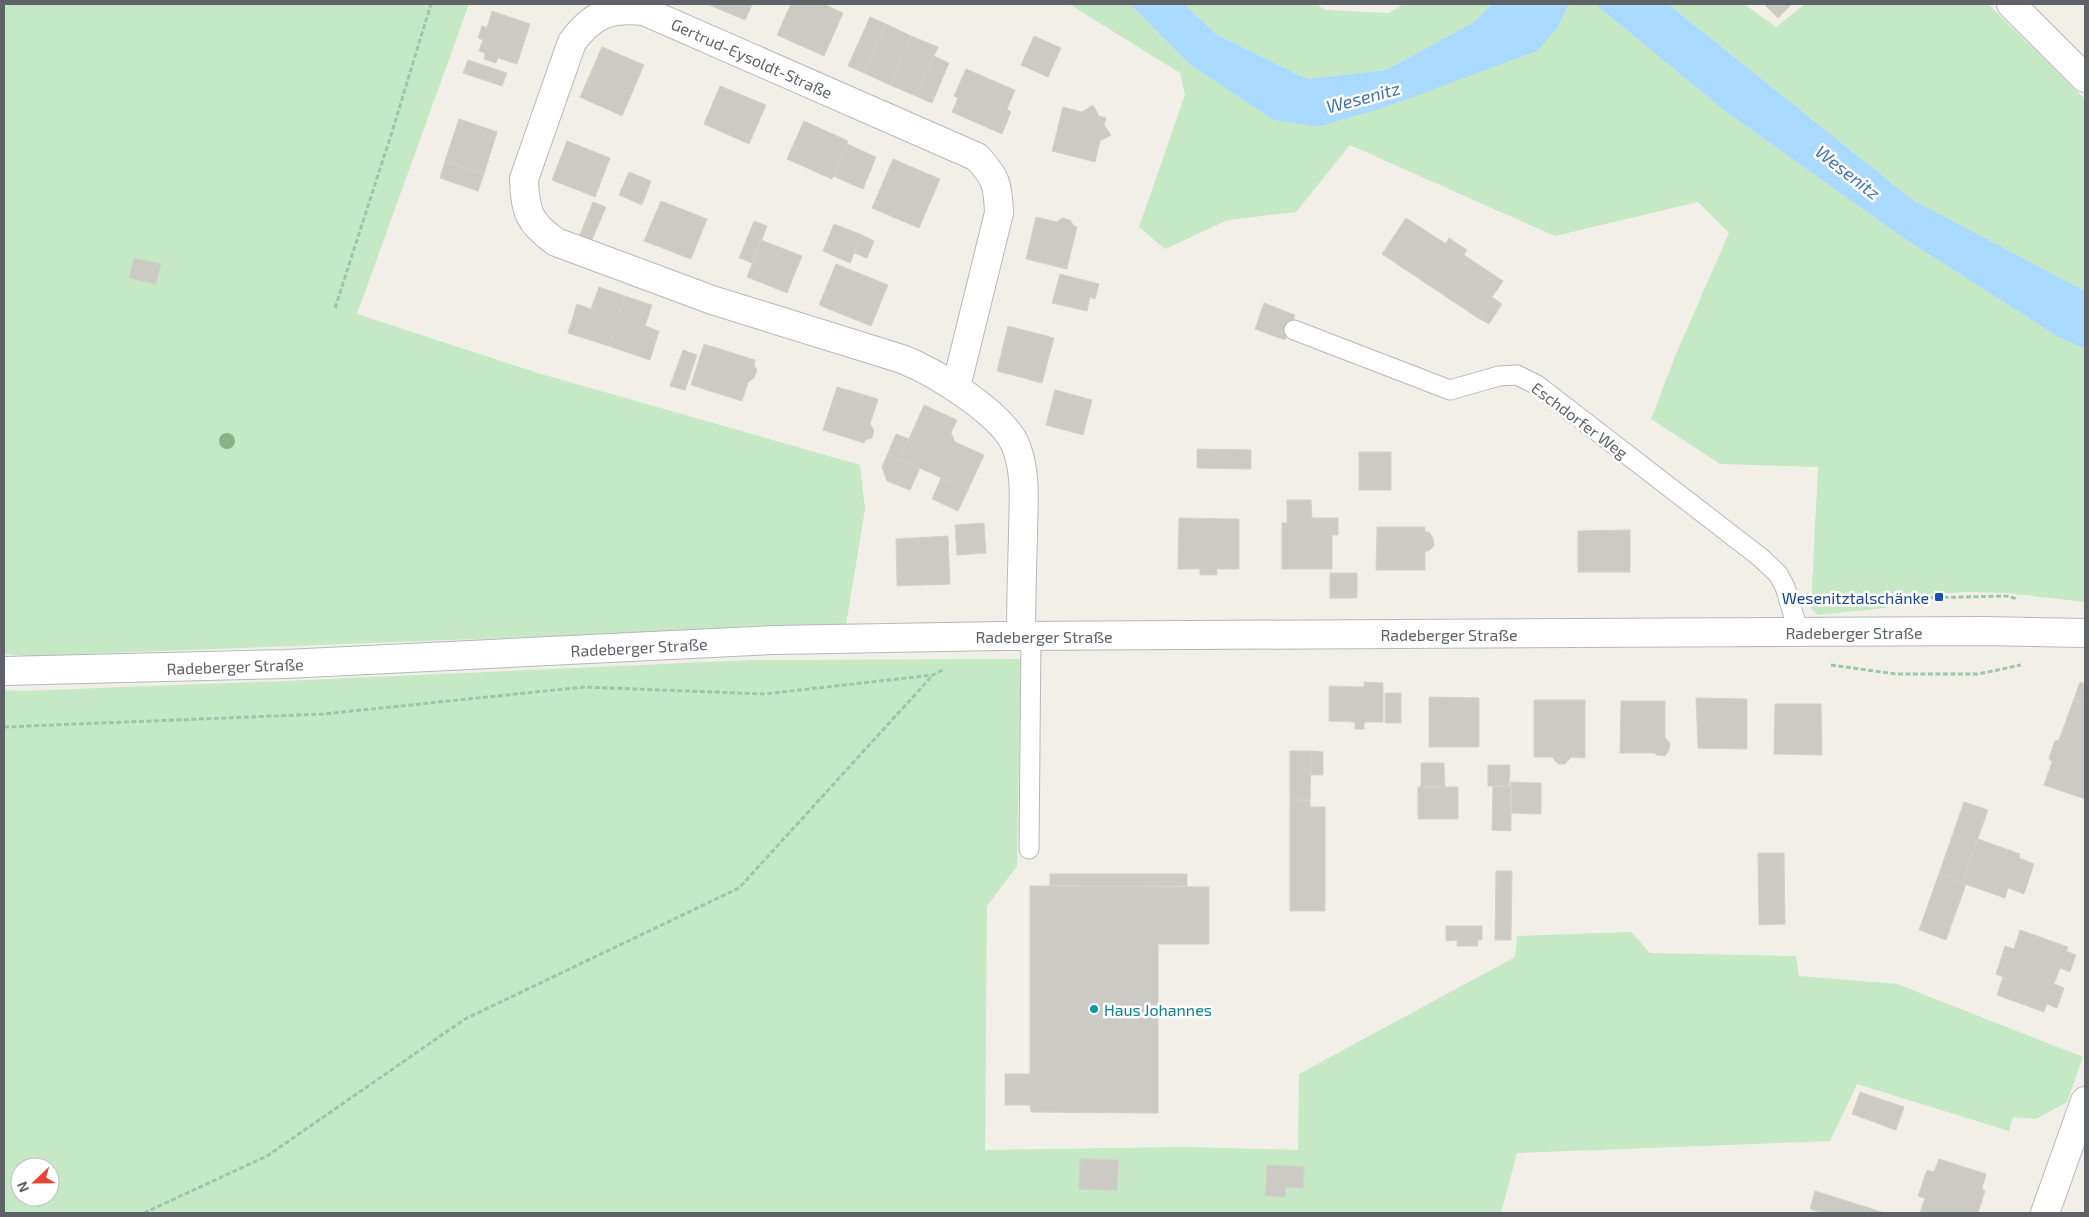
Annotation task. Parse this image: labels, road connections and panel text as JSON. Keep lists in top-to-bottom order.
{
  "streets": {
    "street": ["Gertrud-Eysoldt-Straße", "Radeberger Straße"],
    "lane": ["Eschdorfer Weg"]
  },
  "crossings": [
    ["Gertrud-Eysoldt-Straße", "Radeberger Straße"],
    ["Eschdorfer Weg", "Radeberger Straße"]
  ],
  "water": ["Wesenitz"],
  "places": {
    "transit": ["Wesenitztalschänke"],
    "other": ["Haus Johannes"]
  },
  "north": "left"
}
